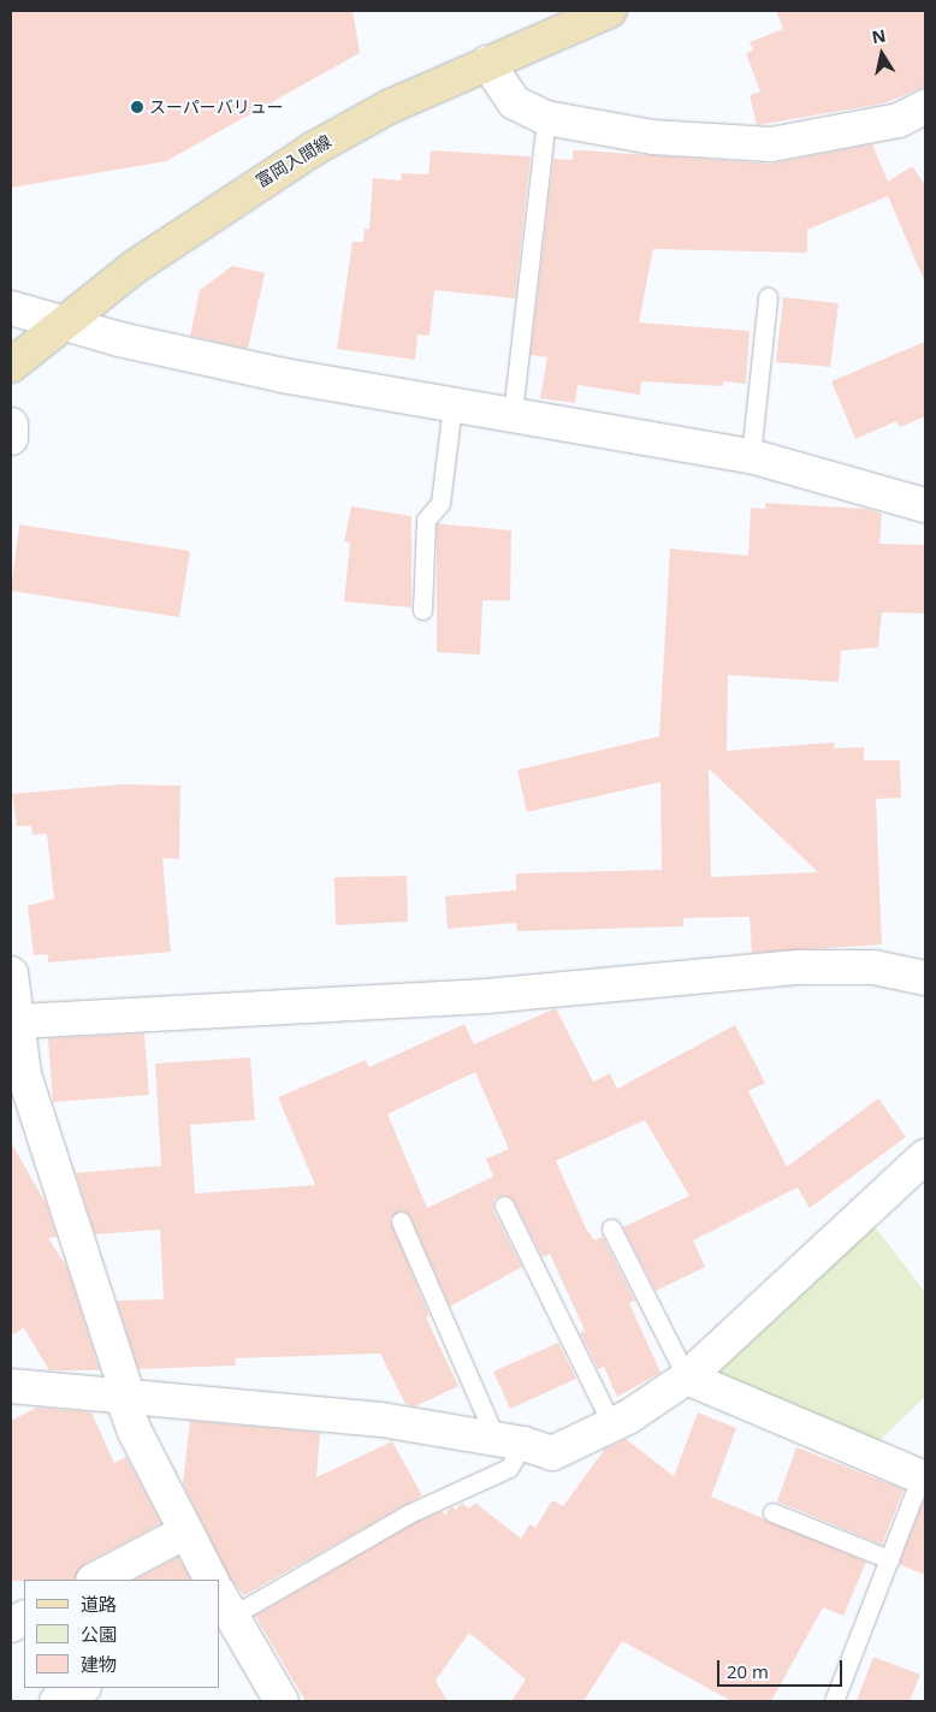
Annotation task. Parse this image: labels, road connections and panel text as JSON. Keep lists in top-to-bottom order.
{
  "streets": {
    "main road": ["富岡入間線"]
  },
  "places": ["スーパーバリュー"],
  "legend": ["道路", "公園", "建物"],
  "scale_bar": "20 m",
  "north": "top"
}
